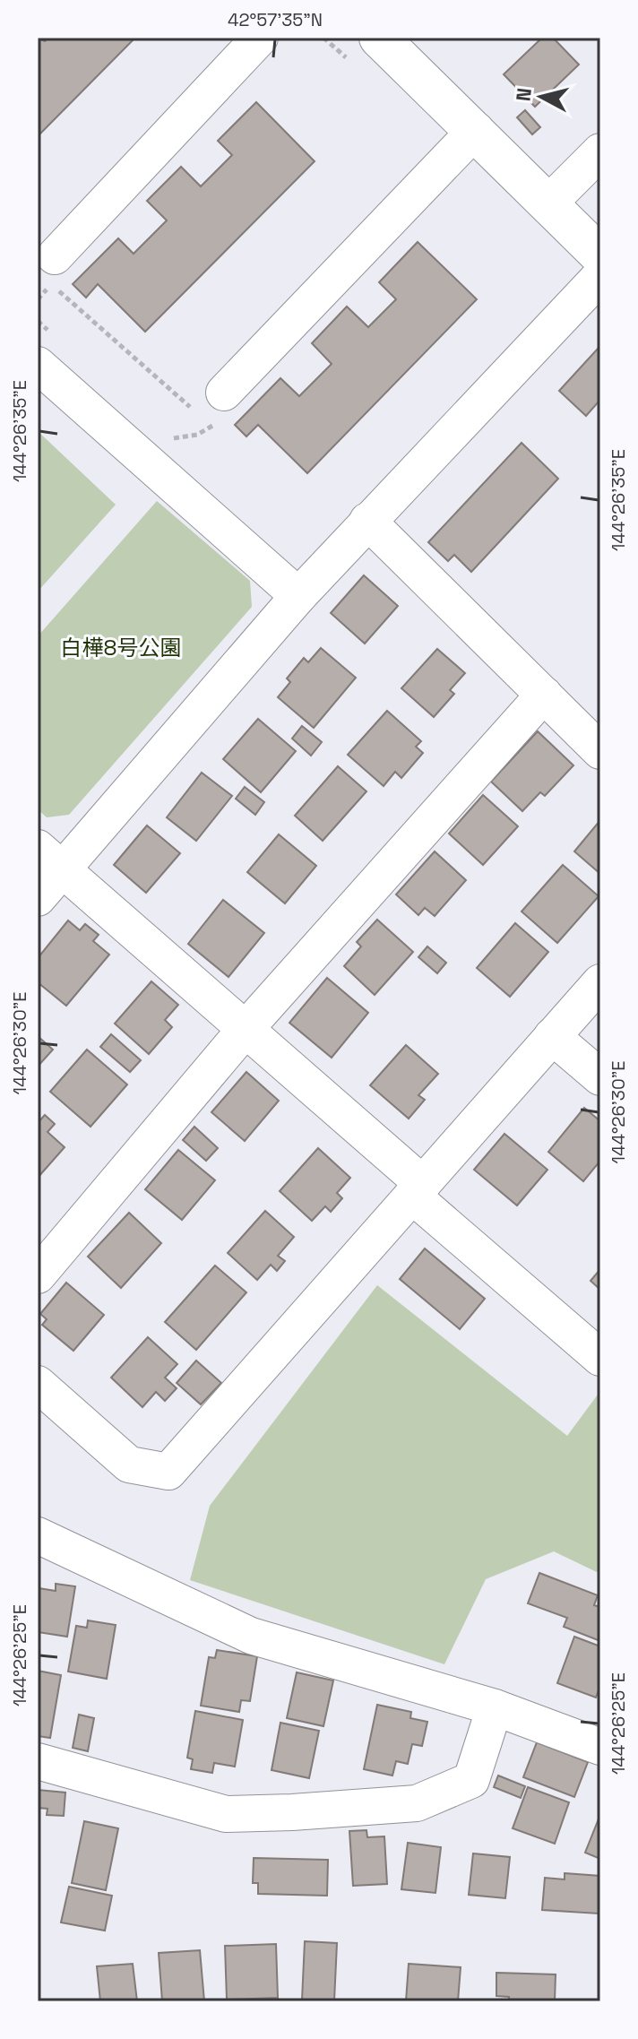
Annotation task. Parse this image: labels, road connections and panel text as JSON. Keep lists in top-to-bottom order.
{
  "parks": ["白樺8号公園"],
  "north": "left",
  "coordinates": [
    "42°57'35\"N",
    "144°26'35\"E",
    "144°26'30\"E",
    "144°26'25\"E"
  ]
}
